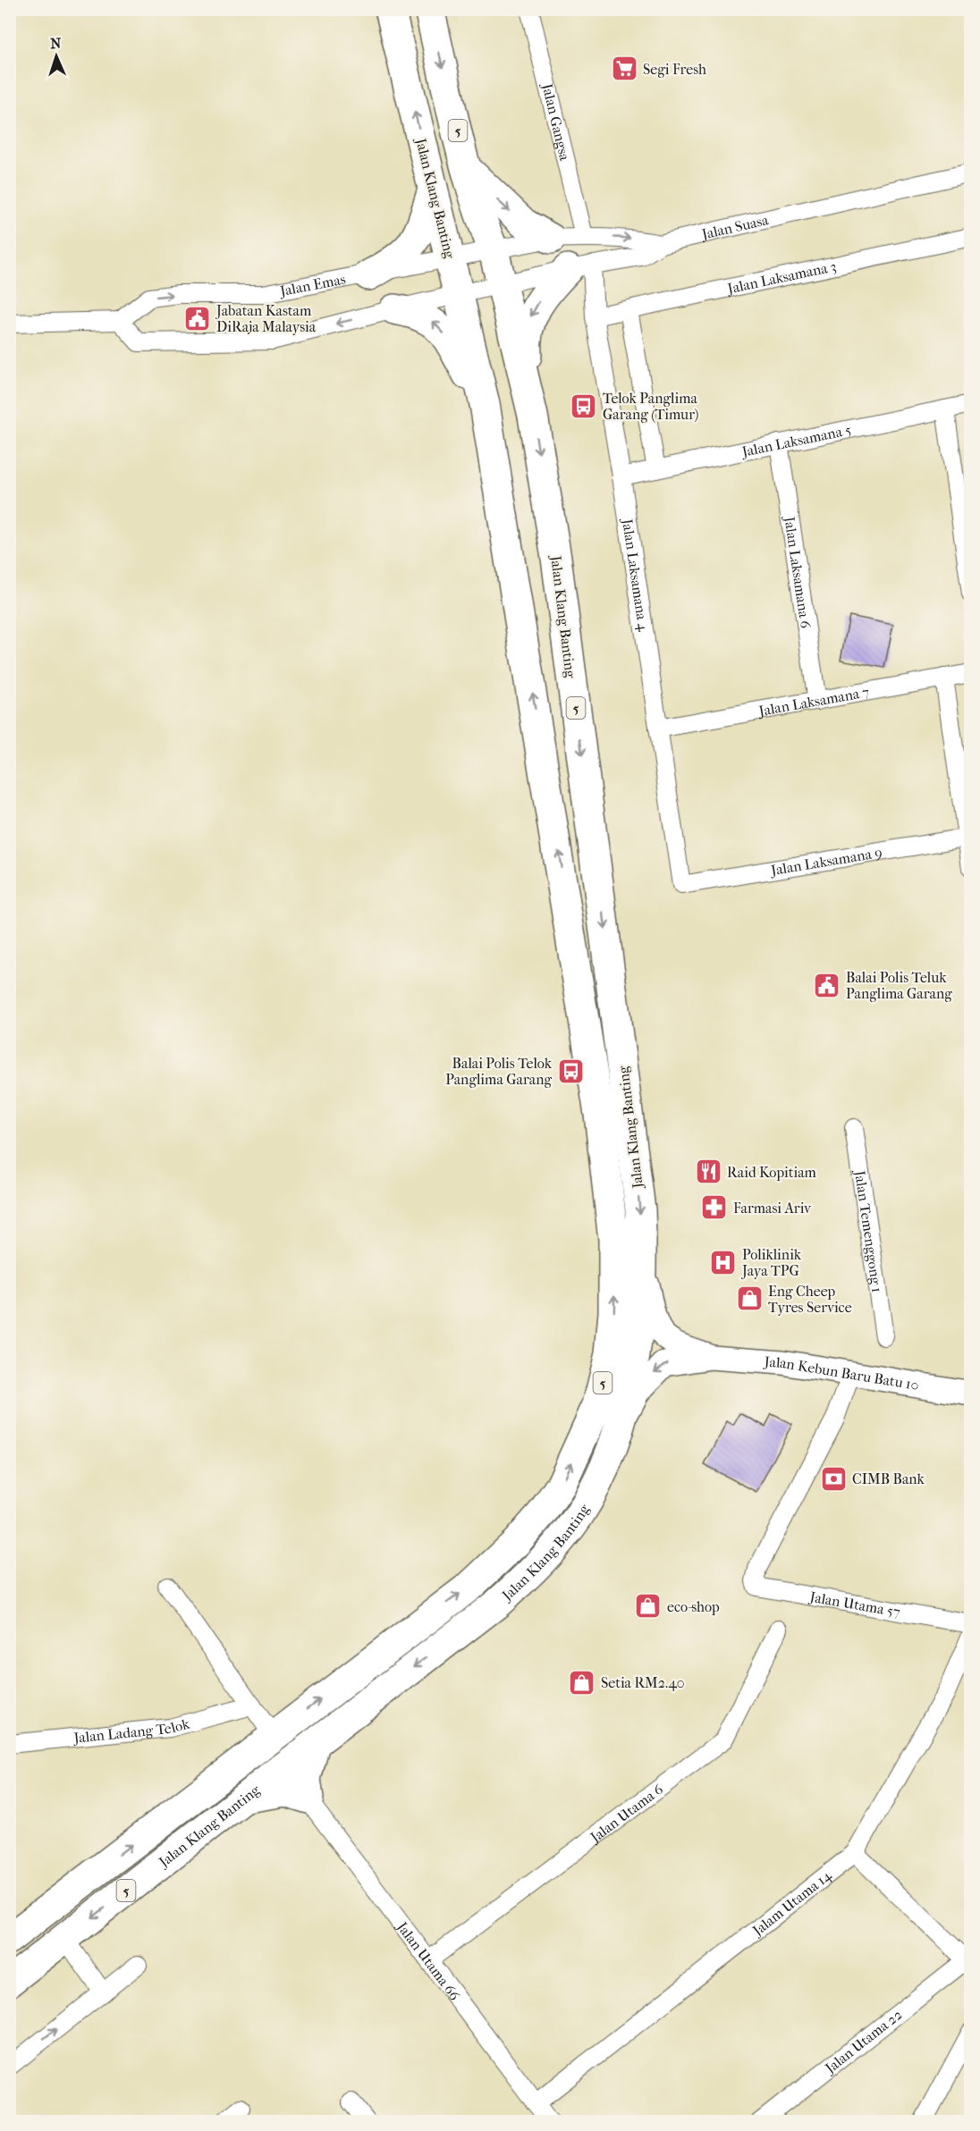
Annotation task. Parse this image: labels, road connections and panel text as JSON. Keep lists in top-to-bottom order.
{
  "streets": {
    "highway": ["5", "Jalan Klang Banting"],
    "street": [
      "Jalan Gangsa",
      "Jalan Suasa",
      "Jalan Laksamana 3",
      "Jalan Emas",
      "Jalan Laksamana 5",
      "Jalan Laksamana 6",
      "Jalan Laksamana 4",
      "Jalan Laksamana 7",
      "Jalan Laksamana 9",
      "Jalan Temenggong 1",
      "Jalan Kebun Baru Batu 10",
      "Jalan Utama 57",
      "Jalan Ladang Telok",
      "Jalan Utama 6",
      "Jalam Utama 14",
      "Jalan Utama 66",
      "Jalan Utama 22"
    ]
  },
  "crossings": [
    ["Jalan Gangsa", "Jalan Emas"],
    ["Jalan Klang Banting", "Jalan Suasa"],
    ["Jalan Klang Banting", "Jalan Emas"],
    ["Jalan Klang Banting", "Jalan Utama 66"],
    ["Jalan Suasa", "Jalan Emas"],
    ["Jalan Suasa", "Jalan Laksamana 4"],
    ["Jalan Laksamana 3", "Jalan Laksamana 4"],
    ["Jalan Laksamana 5", "Jalan Laksamana 6"],
    ["Jalan Laksamana 5", "Jalan Laksamana 4"],
    ["Jalan Laksamana 6", "Jalan Laksamana 7"],
    ["Jalan Laksamana 4", "Jalan Laksamana 7"],
    ["Jalan Laksamana 4", "Jalan Laksamana 9"],
    ["Jalan Kebun Baru Batu 10", "Jalan Utama 57"],
    ["Jalan Utama 6", "Jalan Utama 66"],
    ["Jalam Utama 14", "Jalan Utama 66"]
  ],
  "places": {
    "supermarket": ["Segi Fresh"],
    "public building": ["Jabatan Kastam DiRaja Malaysia", "Balai Polis Teluk Panglima Garang"],
    "bus stop": ["Telok Panglima Garang (Timur)", "Balai Polis Telok Panglima Garang"],
    "restaurant": ["Raid Kopitiam"],
    "pharmacy": ["Farmasi Ariv"],
    "hospital": ["Poliklinik Jaya TPG"],
    "shop": ["Eng Cheep Tyres Service", "eco-shop", "Setia RM2.40"],
    "bank": ["CIMB Bank"]
  },
  "north": "top"
}
